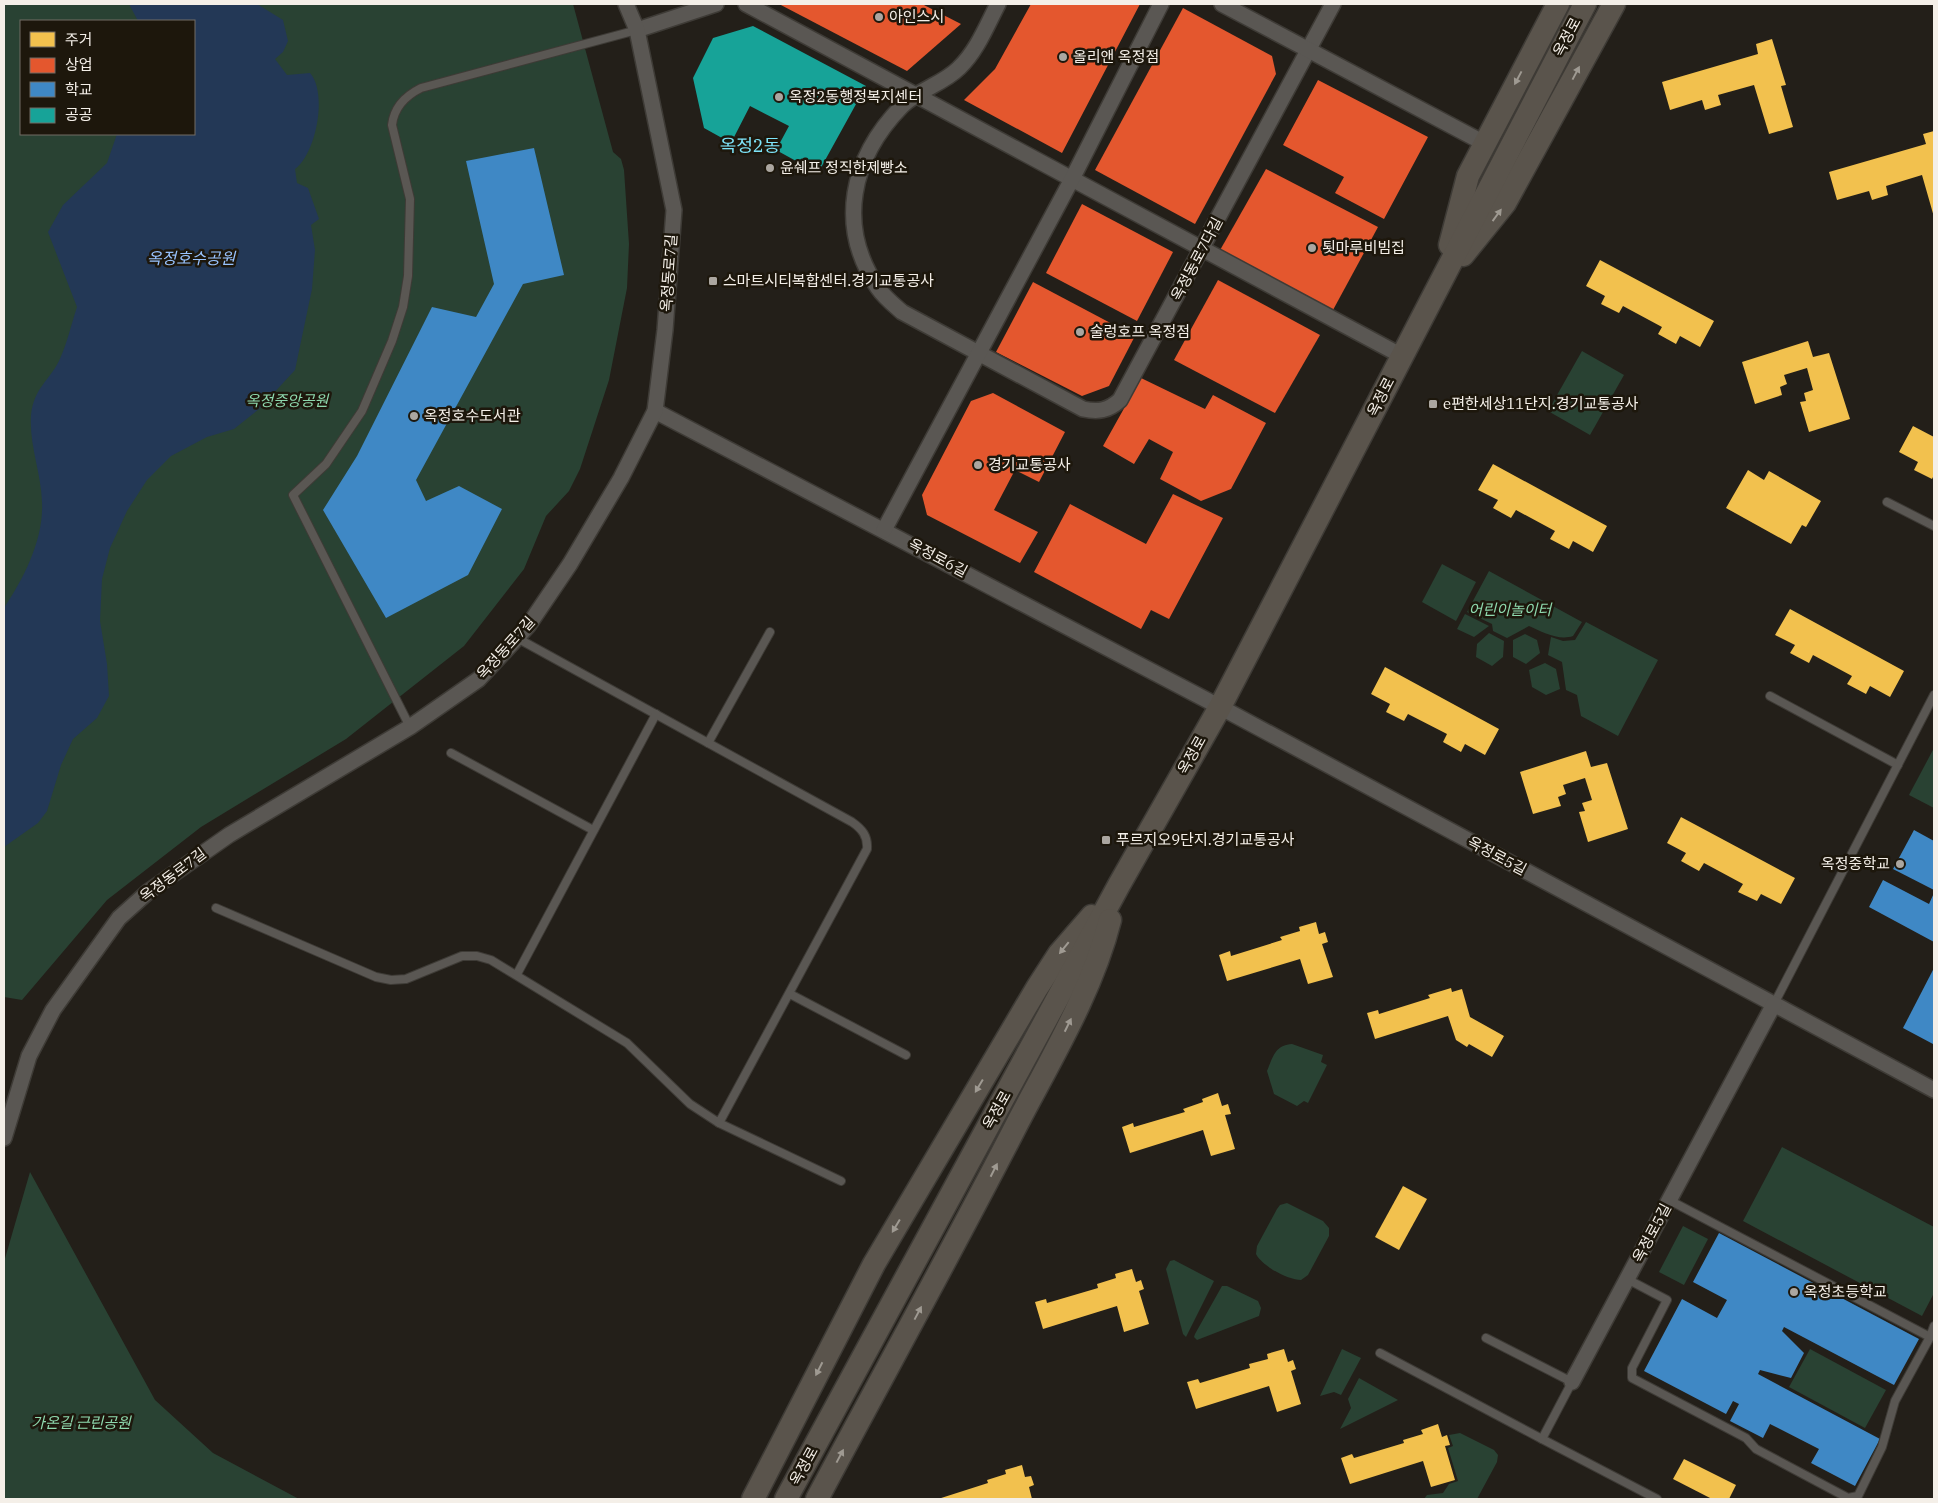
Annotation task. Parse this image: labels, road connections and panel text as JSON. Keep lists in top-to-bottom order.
{
  "streets": {
    "main road": ["옥정로"],
    "street": [
      "옥정동로7다길",
      "옥정동로7길",
      "옥정로6길",
      "옥정로5길"
    ]
  },
  "crossings": [
    ["옥정로", "옥정로6길"],
    ["옥정로", "옥정로5길"],
    ["옥정동로7길", "옥정로6길"],
    ["옥정로6길", "옥정로5길"]
  ],
  "districts": ["옥정2동"],
  "water": ["옥정호수공원"],
  "parks": ["옥정중앙공원", "어린이놀이터", "가온길 근린공원"],
  "places": {
    "other": [
      "아인스시",
      "올리앤 옥정점",
      "옥정2동행정복지센터",
      "윤쉐프 정직한제빵소",
      "툇마루비빔집",
      "술렁호프 옥정점",
      "옥정호수도서관",
      "경기교통공사",
      "옥정중학교",
      "옥정초등학교"
    ],
    "transit": ["스마트시티복합센터.경기교통공사", "e편한세상11단지.경기교통공사", "푸르지오9단지.경기교통공사"]
  },
  "legend": [
    "주거",
    "상업",
    "학교",
    "공공"
  ]
}
